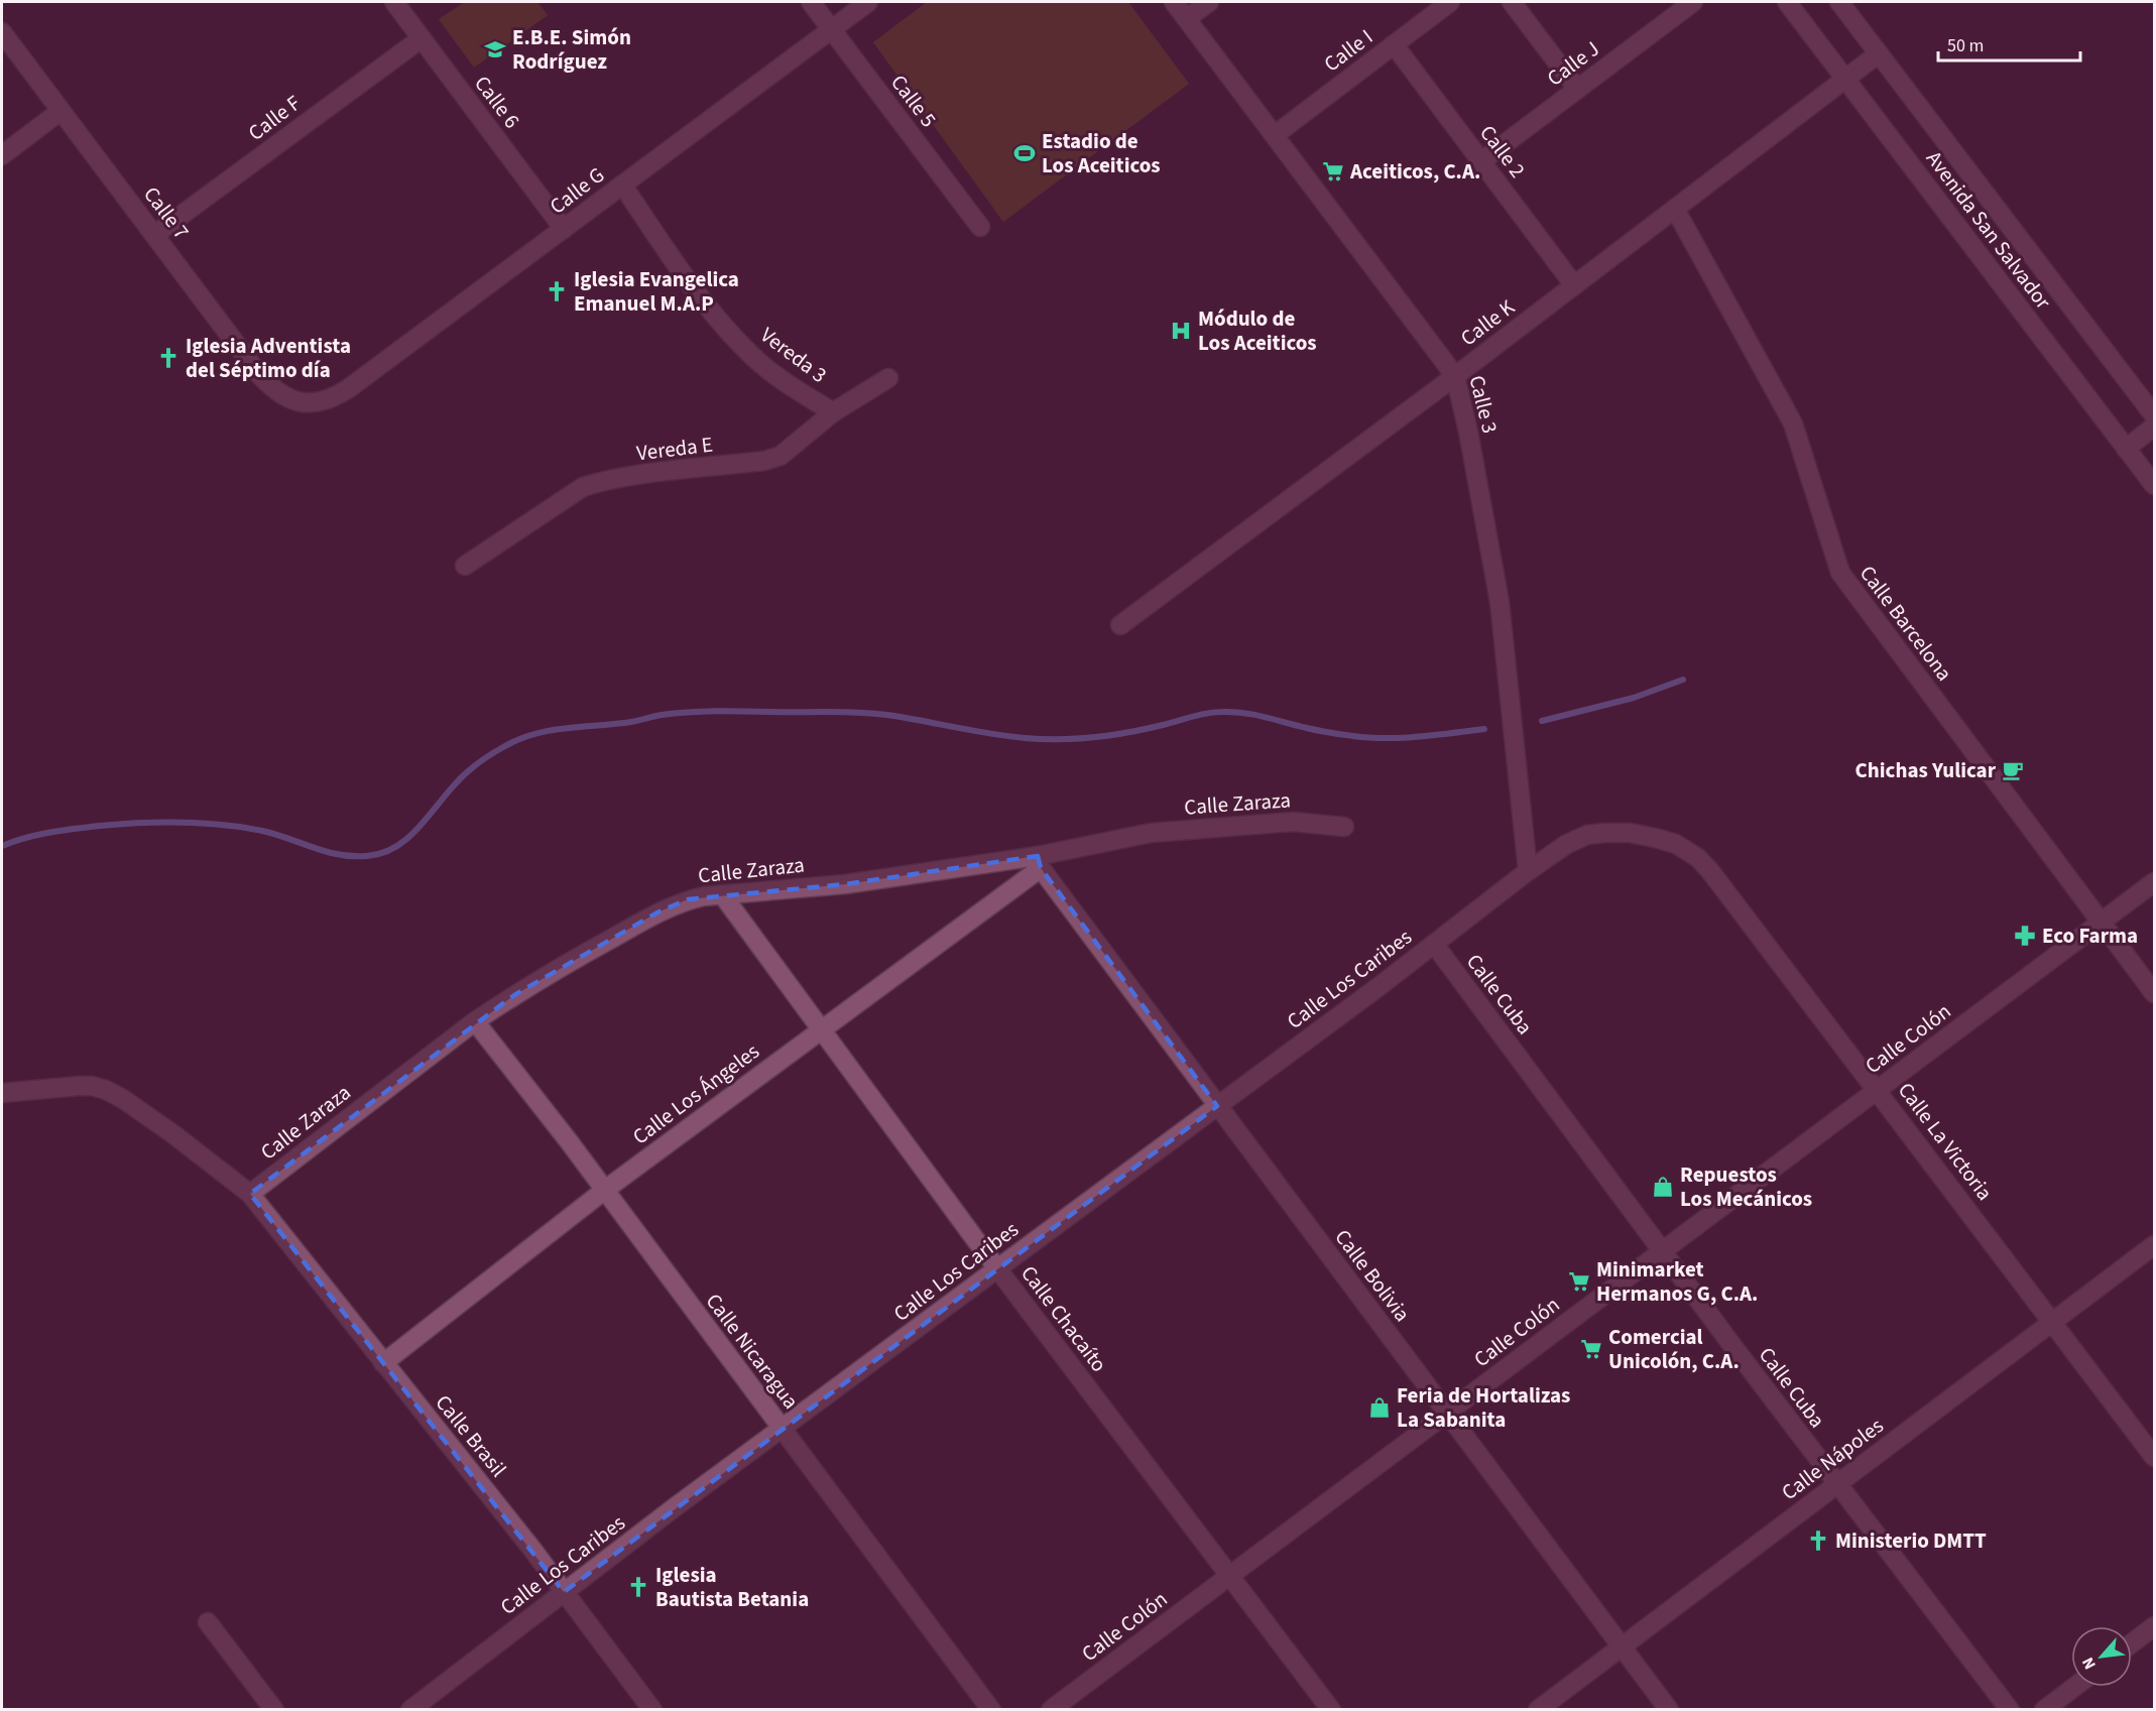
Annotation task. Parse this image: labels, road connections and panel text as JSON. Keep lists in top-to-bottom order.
{
  "streets": {
    "street": [
      "Calle I",
      "Calle J",
      "Calle 5",
      "Calle 6",
      "Calle F",
      "Calle 2",
      "Calle G",
      "Calle 7",
      "Avenida San Salvador",
      "Calle K",
      "Vereda 3",
      "Calle 3",
      "Vereda E",
      "Calle Barcelona",
      "Calle Zaraza",
      "Calle Los Caribes",
      "Calle Cuba",
      "Calle Colón",
      "Calle Los Ángeles",
      "Calle La Victoria",
      "Calle Bolivia",
      "Calle Chacaíto",
      "Calle Nicaragua",
      "Calle Brasil",
      "Calle Nápoles"
    ]
  },
  "crossings": [
    ["Calle I", "Calle 2"],
    ["Calle I", "Calle 3"],
    ["Calle J", "Calle 2"],
    ["Calle 5", "Calle G"],
    ["Calle 6", "Calle F"],
    ["Calle 6", "Calle G"],
    ["Calle F", "Calle 7"],
    ["Calle 2", "Calle K"],
    ["Calle G", "Calle 7"],
    ["Calle G", "Vereda 3"],
    ["Avenida San Salvador", "Calle K"],
    ["Calle K", "Calle 3"],
    ["Calle K", "Calle Barcelona"],
    ["Vereda 3", "Vereda E"],
    ["Calle 3", "Calle Los Caribes"],
    ["Calle 3", "Calle La Victoria"],
    ["Calle Barcelona", "Calle Colón"],
    ["Calle Zaraza", "Calle Los Ángeles"],
    ["Calle Zaraza", "Calle Bolivia"],
    ["Calle Zaraza", "Calle Chacaíto"],
    ["Calle Zaraza", "Calle Nicaragua"],
    ["Calle Zaraza", "Calle Brasil"],
    ["Calle Los Caribes", "Calle Cuba"],
    ["Calle Los Caribes", "Calle La Victoria"],
    ["Calle Los Caribes", "Calle Bolivia"],
    ["Calle Los Caribes", "Calle Chacaíto"],
    ["Calle Los Caribes", "Calle Nicaragua"],
    ["Calle Los Caribes", "Calle Brasil"],
    ["Calle Cuba", "Calle Colón"],
    ["Calle Cuba", "Calle Nápoles"],
    ["Calle Colón", "Calle La Victoria"],
    ["Calle Colón", "Calle Bolivia"],
    ["Calle Colón", "Calle Chacaíto"],
    ["Calle Los Ángeles", "Calle Bolivia"],
    ["Calle Los Ángeles", "Calle Chacaíto"],
    ["Calle Los Ángeles", "Calle Nicaragua"],
    ["Calle Los Ángeles", "Calle Brasil"],
    ["Calle La Victoria", "Calle Nápoles"],
    ["Calle Bolivia", "Calle Nápoles"]
  ],
  "places": {
    "school or university": ["E.B.E. Simón Rodríguez"],
    "sports": ["Estadio de Los Aceiticos"],
    "supermarket": ["Aceiticos, C.A.", "Minimarket Hermanos G, C.A.", "Comercial Unicolón, C.A."],
    "church": [
      "Iglesia Evangelica Emanuel M.A.P",
      "Iglesia Adventista del Séptimo día",
      "Ministerio DMTT",
      "Iglesia Bautista Betania"
    ],
    "hospital": ["Módulo de Los Aceiticos"],
    "cafe": ["Chichas Yulicar"],
    "pharmacy": ["Eco Farma"],
    "shop": ["Repuestos Los Mecánicos", "Feria de Hortalizas La Sabanita"]
  },
  "scale_bar": "50 m",
  "north": "bottom left"
}
